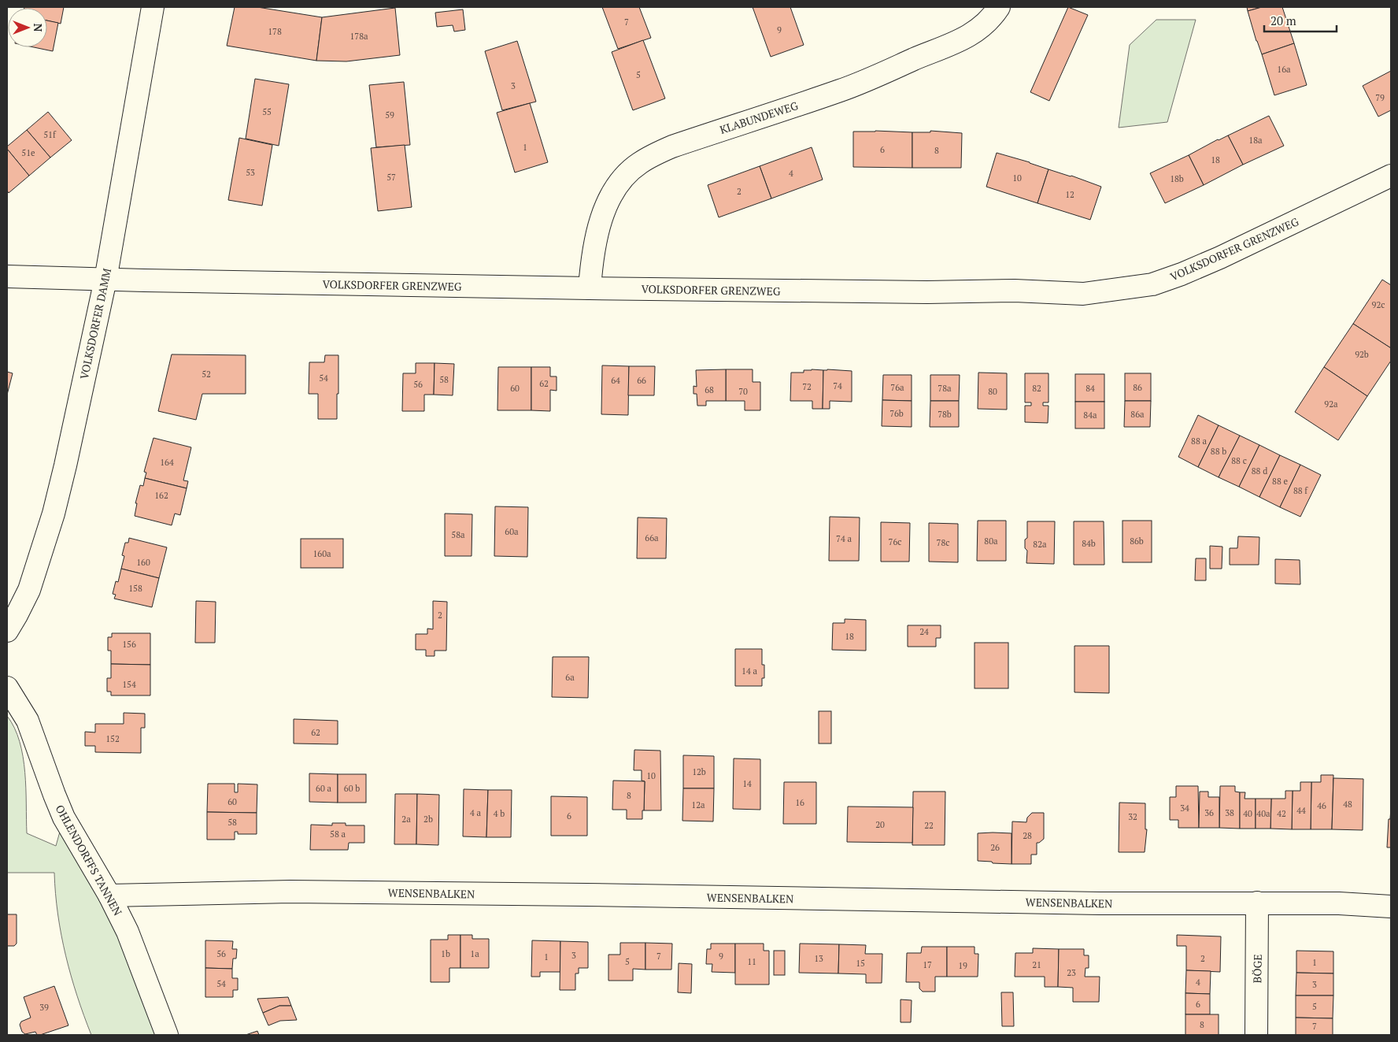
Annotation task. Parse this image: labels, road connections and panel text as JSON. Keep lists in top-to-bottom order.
{
  "streets": {
    "street": [
      "KLABUNDEWEG",
      "VOLKSDORFER GRENZWEG",
      "VOLKSDORFER DAMM",
      "OHLENDORFFS TANNEN",
      "WENSENBALKEN",
      "BÖGE"
    ]
  },
  "crossings": [
    ["KLABUNDEWEG", "VOLKSDORFER GRENZWEG"],
    ["VOLKSDORFER GRENZWEG", "VOLKSDORFER DAMM"],
    ["OHLENDORFFS TANNEN", "WENSENBALKEN"],
    ["WENSENBALKEN", "BÖGE"]
  ],
  "house_numbers": [
    "7",
    "9",
    "178",
    "178a",
    "16a",
    "5",
    "3",
    "79",
    "55",
    "59",
    "51f",
    "18a",
    "1",
    "6",
    "8",
    "51e",
    "18",
    "53",
    "4",
    "57",
    "10",
    "18b",
    "2",
    "12",
    "92c",
    "92b",
    "52",
    "54",
    "58",
    "64",
    "66",
    "62",
    "56",
    "74",
    "72",
    "76a",
    "86",
    "60",
    "78a",
    "82",
    "84",
    "68",
    "70",
    "80",
    "92a",
    "76b",
    "78b",
    "86a",
    "84a",
    "88 a",
    "88 b",
    "88 c",
    "164",
    "88 d",
    "88 e",
    "88 f",
    "162",
    "60a",
    "58a",
    "66a",
    "74 a",
    "80a",
    "86b",
    "76c",
    "78c",
    "84b",
    "82a",
    "160a",
    "160",
    "158",
    "2",
    "24",
    "18",
    "156",
    "14 a",
    "6a",
    "154",
    "62",
    "152",
    "12b",
    "10",
    "14",
    "60 a",
    "60 b",
    "8",
    "60",
    "16",
    "48",
    "12a",
    "46",
    "34",
    "44",
    "4 a",
    "36",
    "38",
    "4 b",
    "40",
    "40a",
    "42",
    "6",
    "32",
    "2a",
    "2b",
    "58",
    "20",
    "22",
    "58 a",
    "28",
    "26",
    "56",
    "1b",
    "1a",
    "3",
    "7",
    "9",
    "1",
    "13",
    "2",
    "5",
    "11",
    "1",
    "15",
    "17",
    "21",
    "19",
    "23",
    "4",
    "54",
    "3",
    "6",
    "5",
    "39",
    "8",
    "7"
  ],
  "scale_bar": "20 m",
  "north": "right"
}
